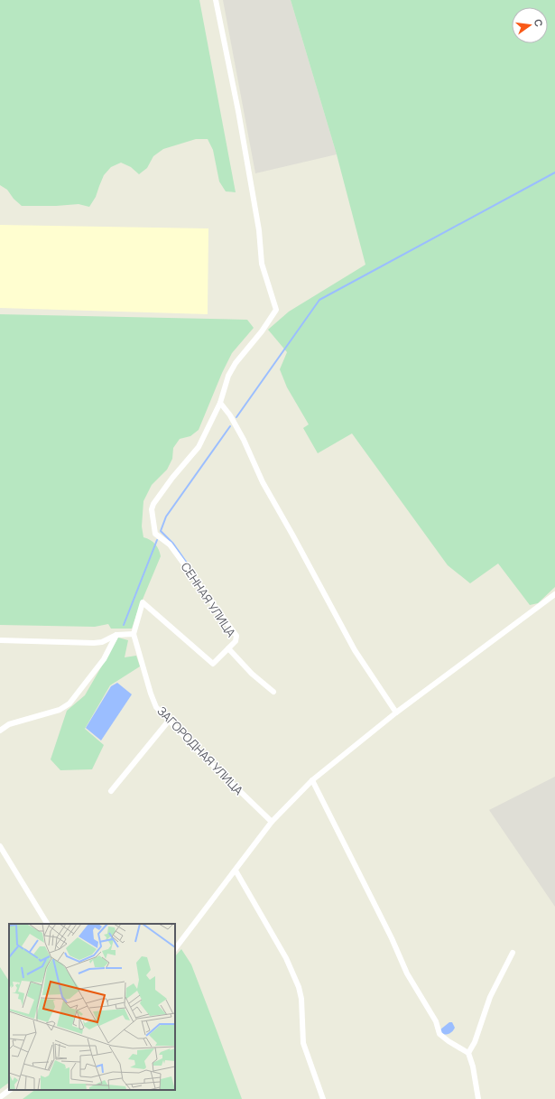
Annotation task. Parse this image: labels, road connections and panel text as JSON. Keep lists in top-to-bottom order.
{
  "streets": {
    "street": ["СЕННАЯ УЛИЦА", "ЗАГОРОДНАЯ УЛИЦА"]
  },
  "crossings": [
    ["СЕННАЯ УЛИЦА", "ЗАГОРОДНАЯ УЛИЦА"]
  ],
  "north": "right"
}
